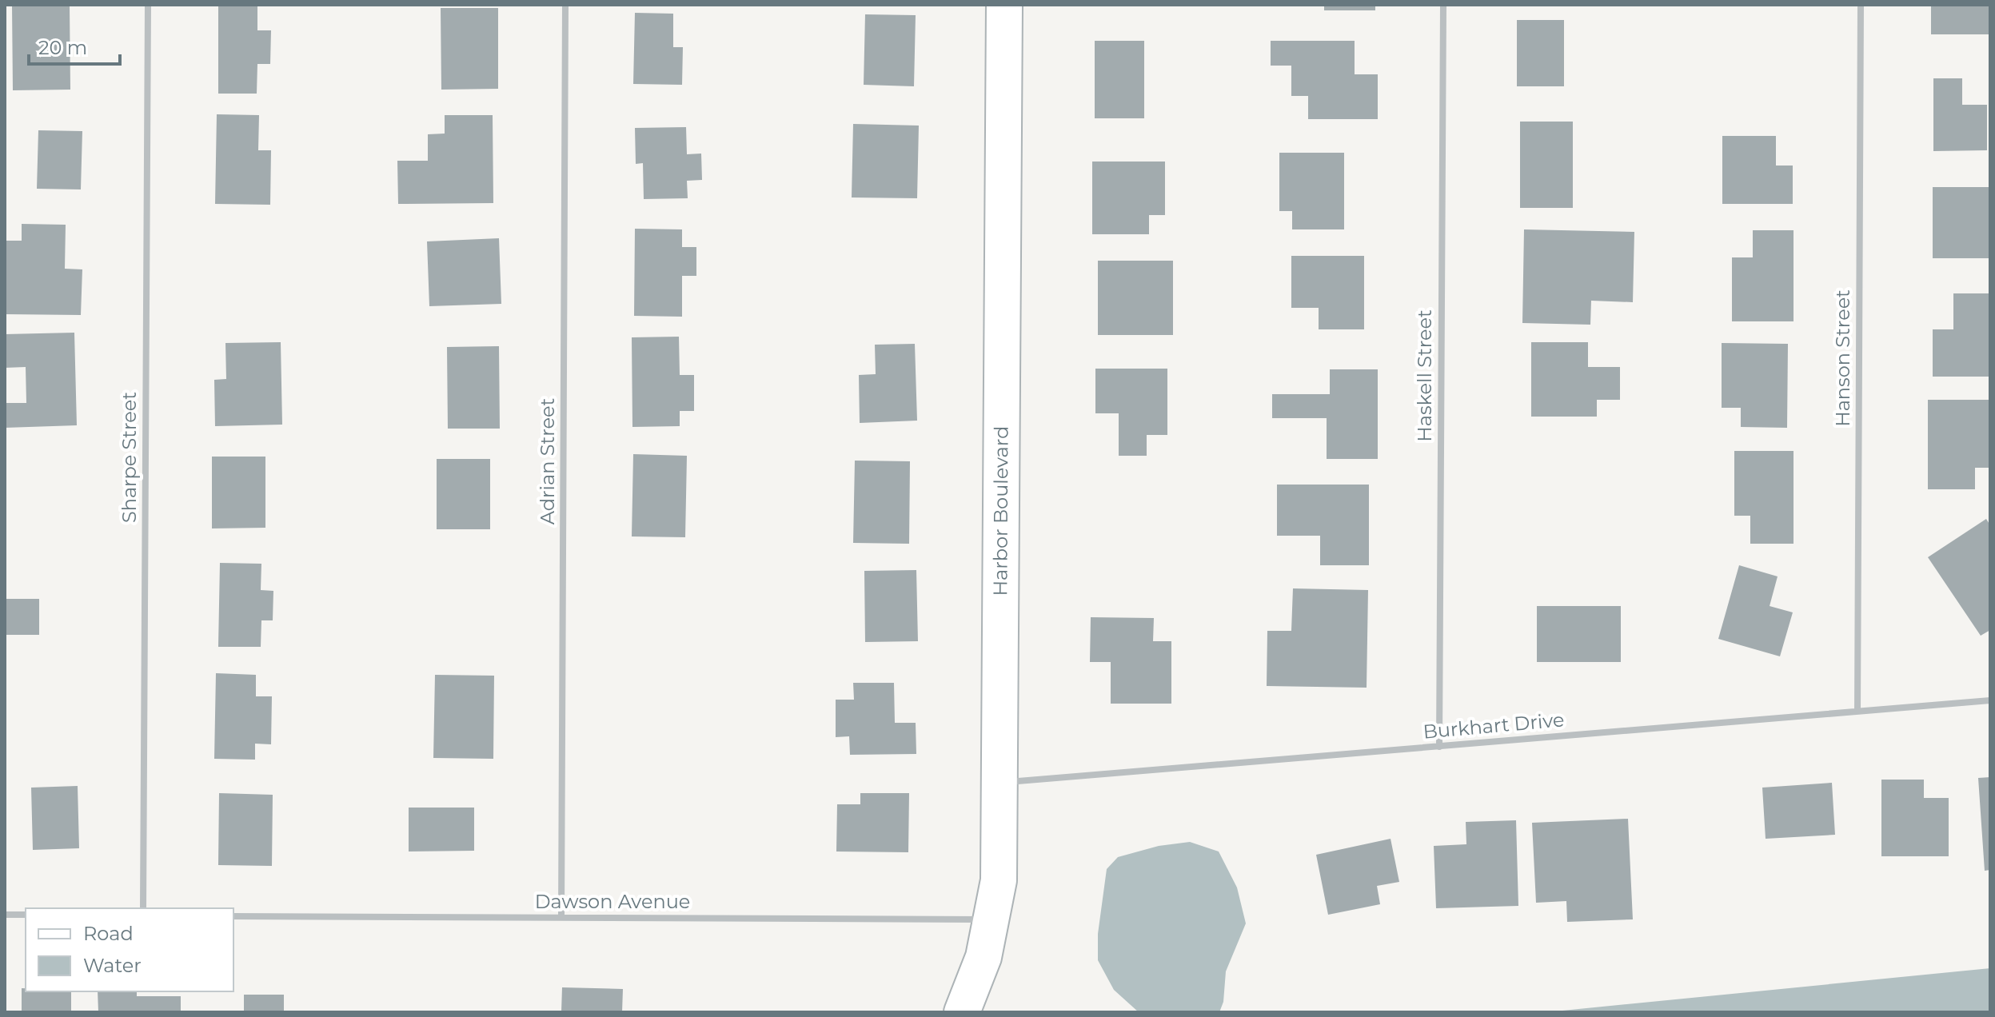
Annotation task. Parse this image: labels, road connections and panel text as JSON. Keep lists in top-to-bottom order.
{
  "streets": {
    "street": [
      "Hanson Street",
      "Haskell Street",
      "Sharpe Street",
      "Adrian Street",
      "Harbor Boulevard",
      "Burkhart Drive",
      "Dawson Avenue"
    ]
  },
  "crossings": [
    ["Hanson Street", "Burkhart Drive"],
    ["Haskell Street", "Burkhart Drive"],
    ["Adrian Street", "Dawson Avenue"],
    ["Harbor Boulevard", "Burkhart Drive"],
    ["Harbor Boulevard", "Dawson Avenue"]
  ],
  "legend": ["Road", "Water"],
  "scale_bar": "20 m"
}
